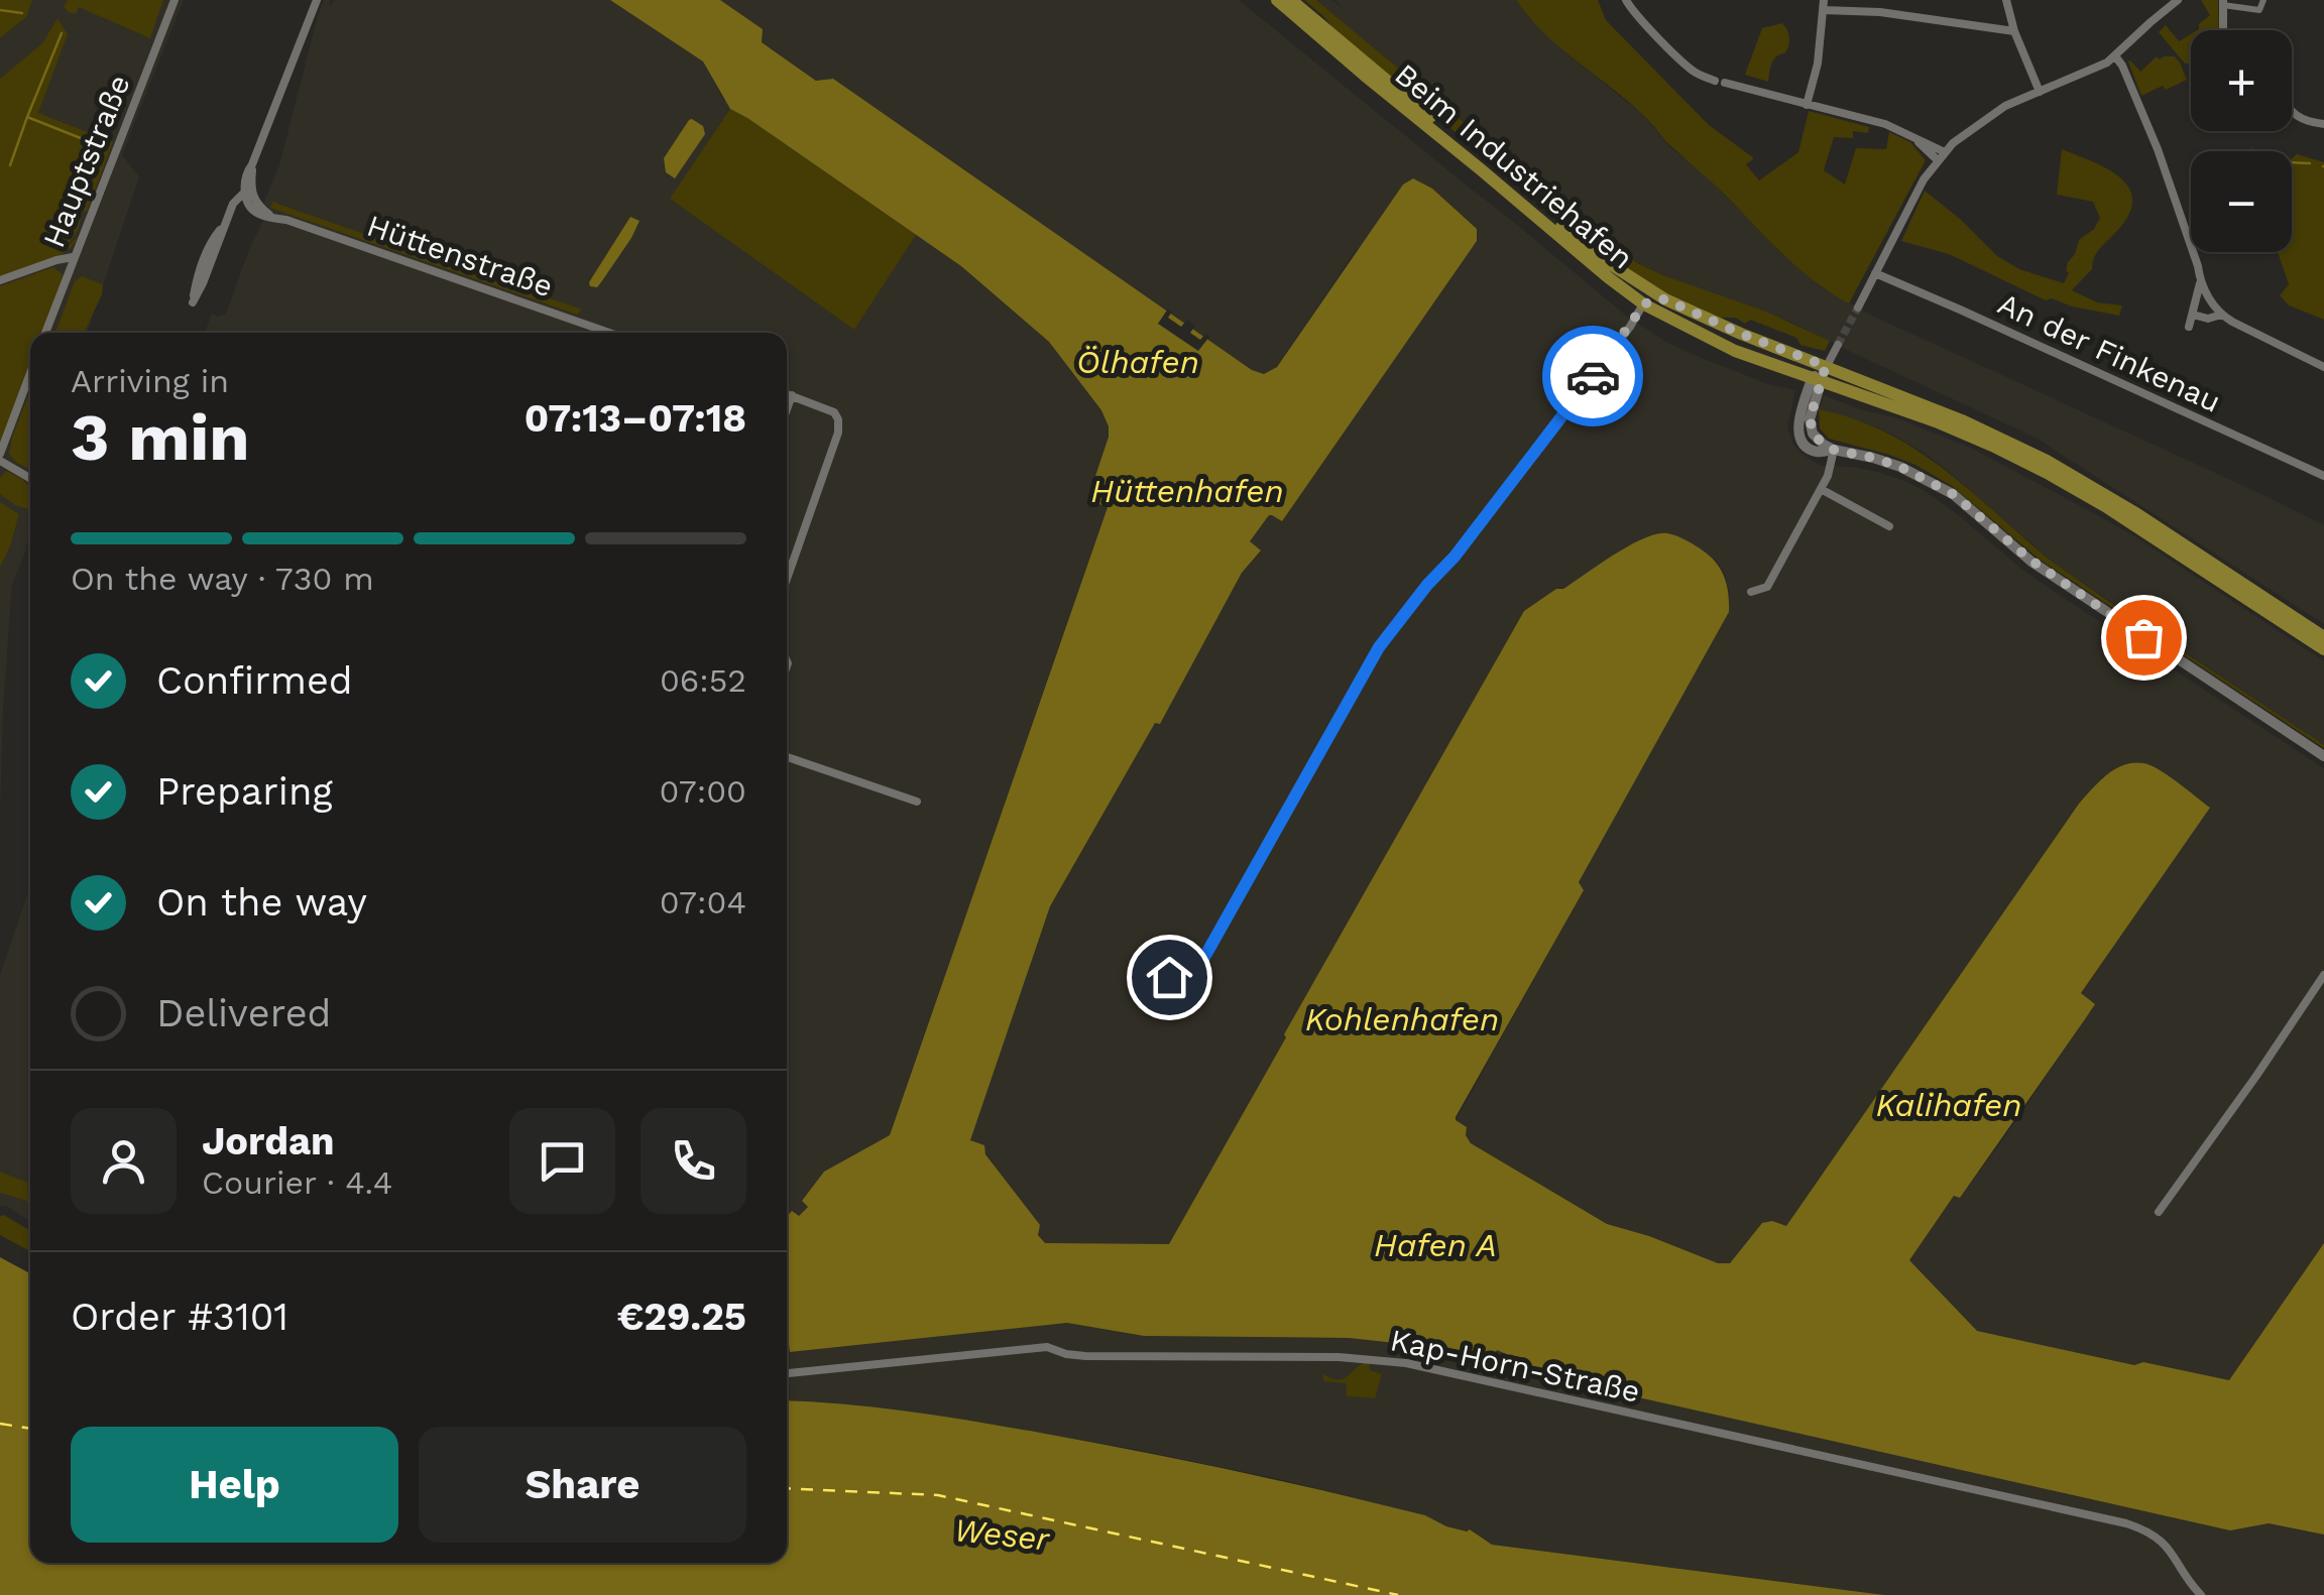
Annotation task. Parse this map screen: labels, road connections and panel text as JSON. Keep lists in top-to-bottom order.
{
  "streets": {
    "main road": ["Beim Industriehafen"],
    "street": [
      "Hauptstraße",
      "Hüttenstraße",
      "An der Finkenau",
      "Kap-Horn-Straße"
    ]
  },
  "water": [
    "Ölhafen",
    "Hüttenhafen",
    "Kohlenhafen",
    "Kalihafen",
    "Hafen A",
    "Weser"
  ],
  "page": {
    "map_buttons": ["+", "−"],
    "heading": ["3 min", "Arriving in", "07:13–07:18"],
    "panel": [
      "Jordan",
      "Courier · 4.4",
      "Order #3101",
      "€29.25"
    ],
    "bar": "On the way · 730 m",
    "list": [
      ["Confirmed", "06:52"],
      ["Preparing", "07:00"],
      ["On the way", "07:04"],
      "Delivered"
    ],
    "buttons": ["Help", "Share"]
  }
}
